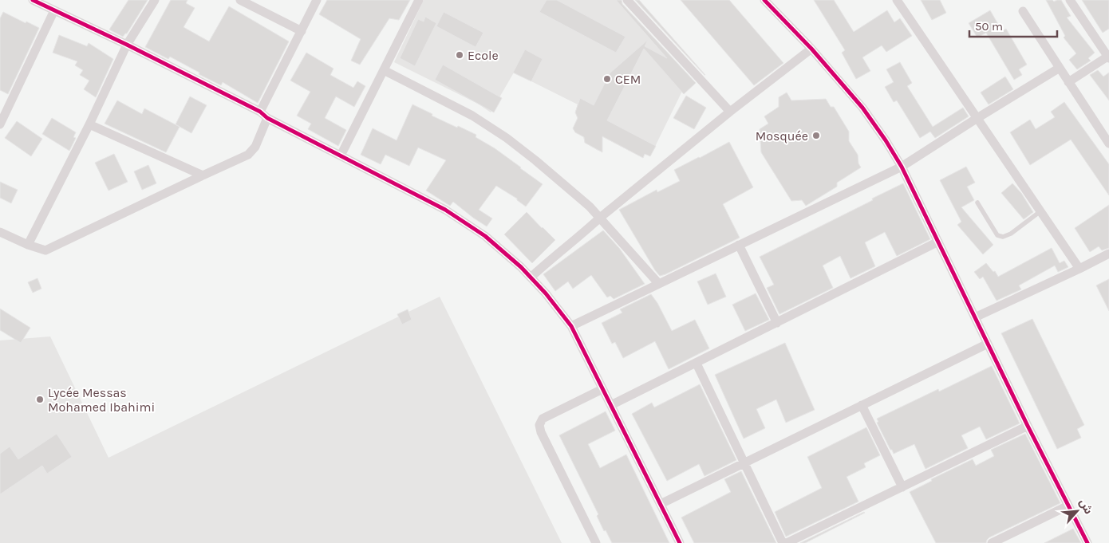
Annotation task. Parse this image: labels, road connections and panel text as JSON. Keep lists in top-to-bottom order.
{
  "places": [
    "Ecole",
    "CEM",
    "Mosquée",
    "Lycée Messas Mohamed Ibahimi"
  ],
  "scale_bar": "50 m",
  "north": "top right"
}
